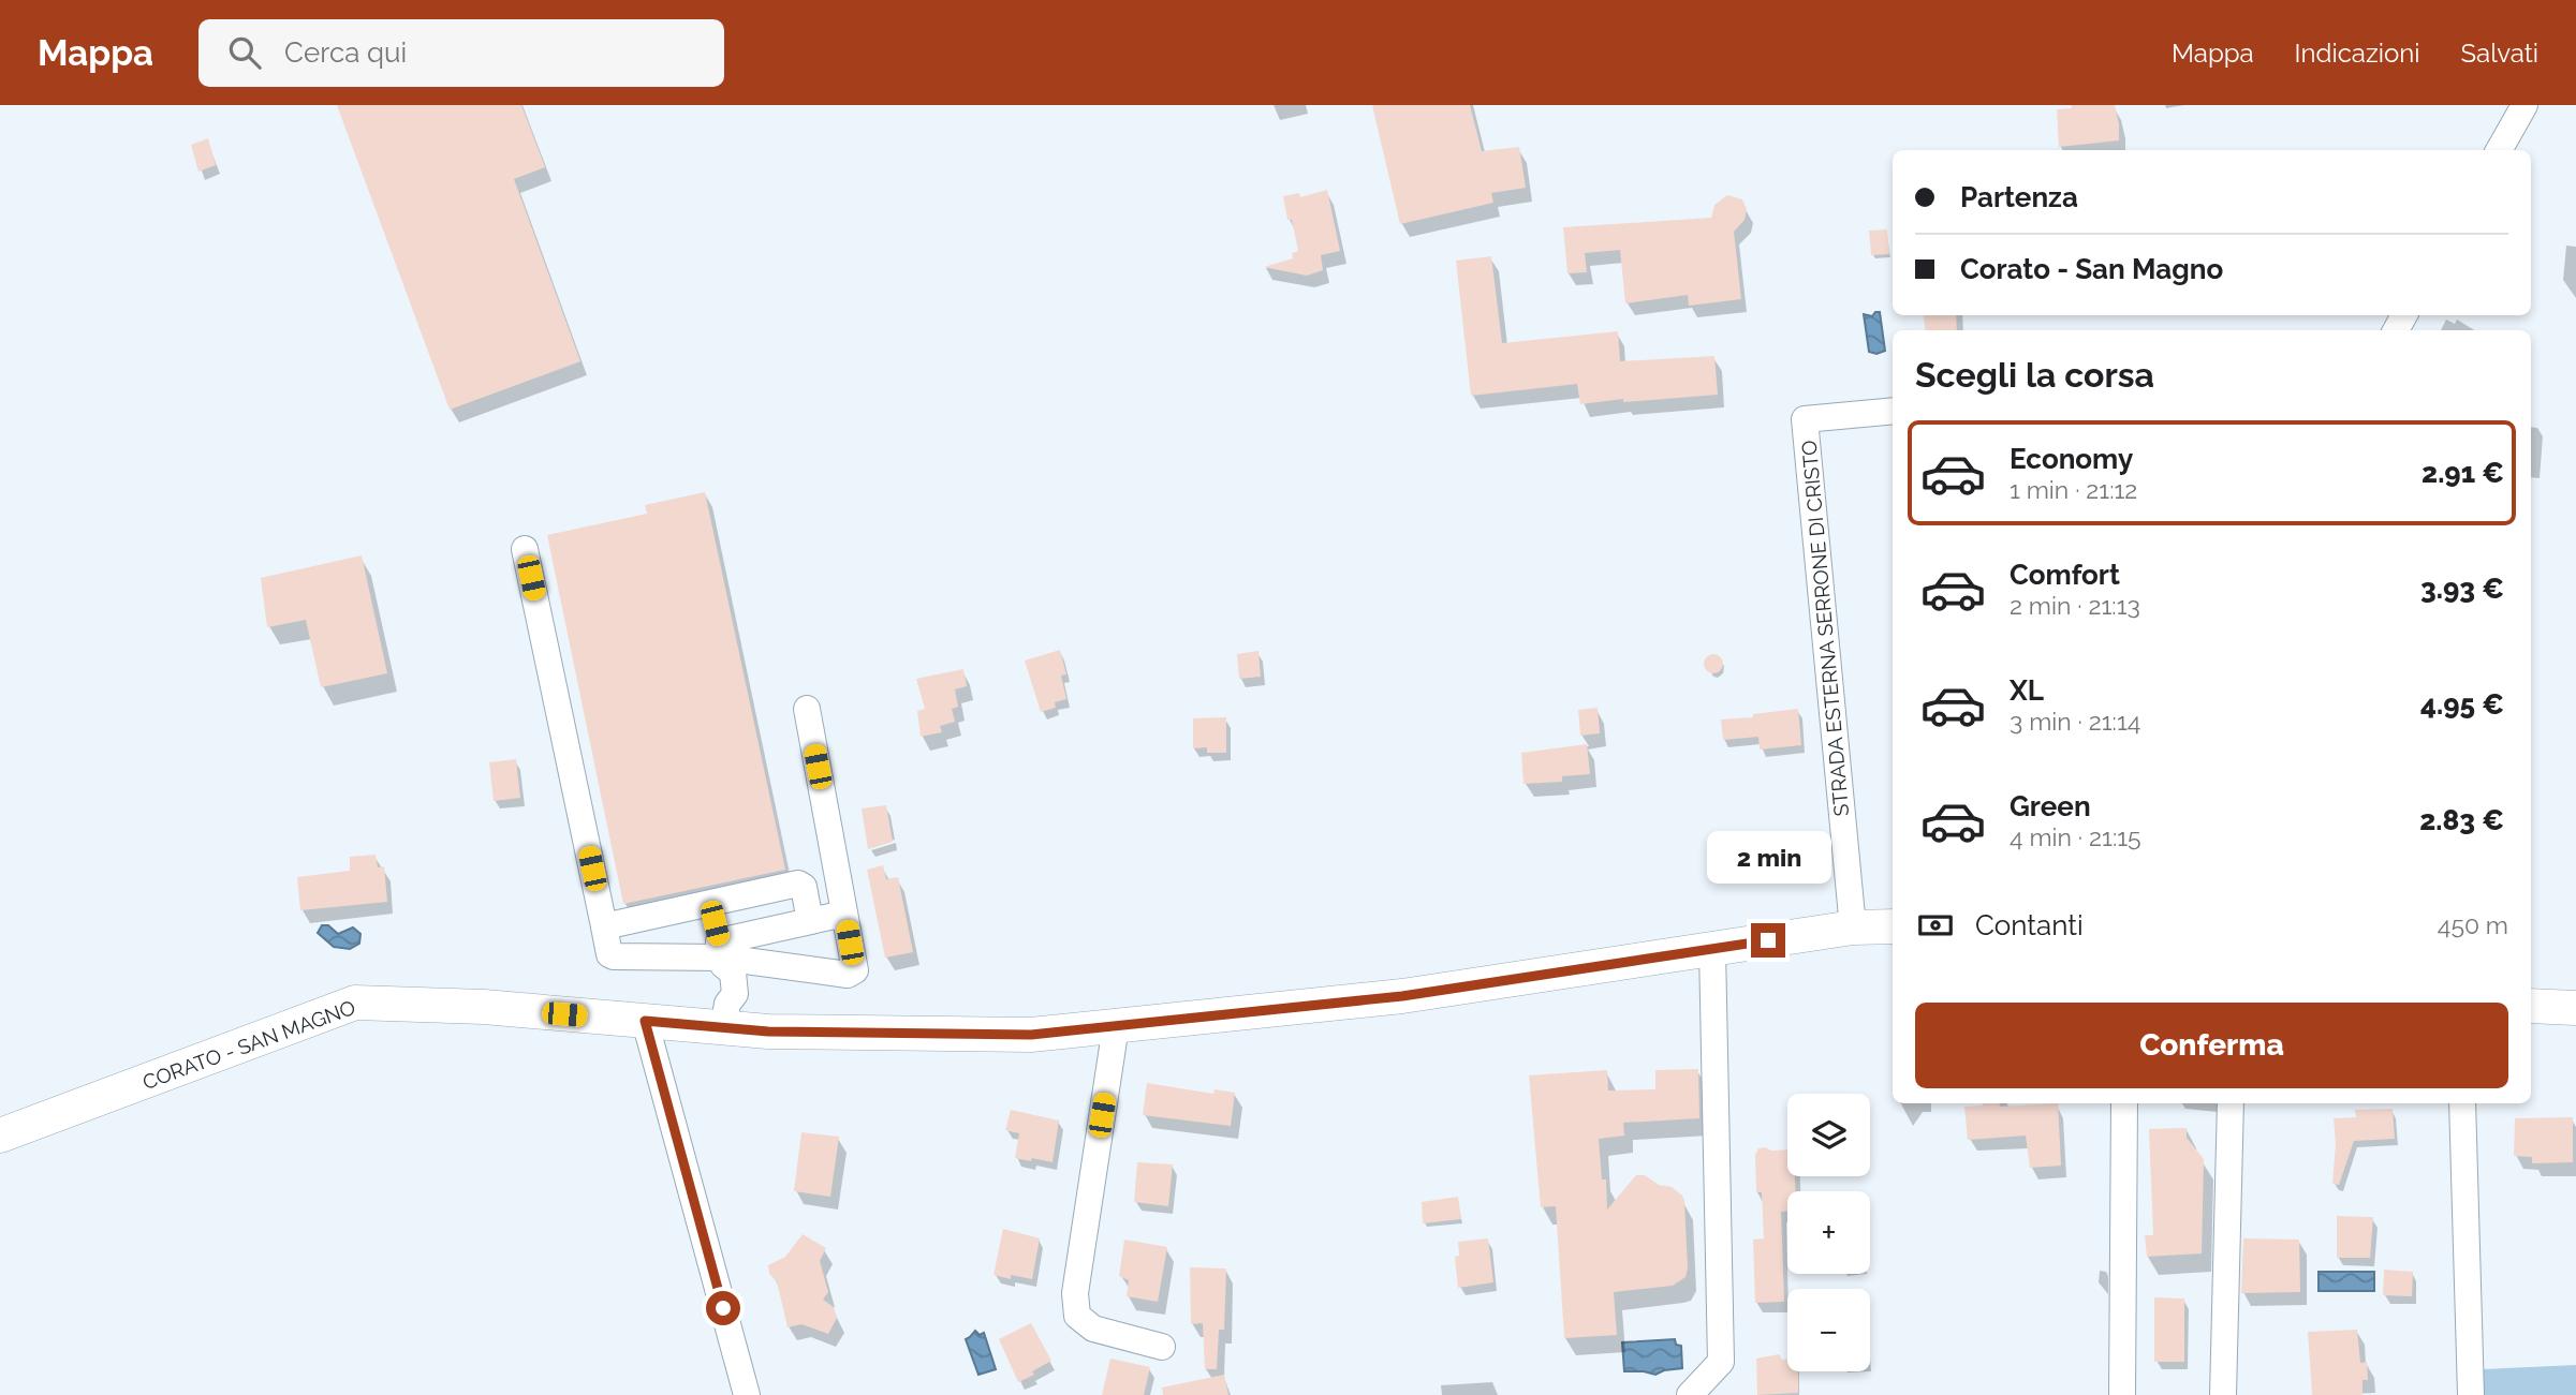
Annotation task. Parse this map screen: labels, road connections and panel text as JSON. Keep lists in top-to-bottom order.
{
  "streets": {
    "main road": ["CORATO - SAN MAGNO"],
    "street": ["STRADA ESTERNA SERRONE DI CRISTO"]
  },
  "crossings": [
    ["STRADA ESTERNA SERRONE DI CRISTO", "CORATO - SAN MAGNO"]
  ],
  "page": {
    "header": "Mappa",
    "search": "Cerca qui",
    "nav": ["Mappa", "Indicazioni", "Salvati"],
    "banner": ["Partenza", "Corato - San Magno"],
    "heading": "Scegli la corsa",
    "list": [
      {
        "name": "Economy",
        "note": "1 min · 21:12",
        "value": "2.91 €"
      },
      {
        "name": "Comfort",
        "note": "2 min · 21:13",
        "value": "3.93 €"
      },
      {
        "name": "XL",
        "note": "3 min · 21:14",
        "value": "4.95 €"
      },
      {
        "name": "Green",
        "note": "4 min · 21:15",
        "value": "2.83 €"
      }
    ],
    "bubble": "2 min",
    "pay": ["Contanti", "450 m"],
    "buttons": "Conferma",
    "map_buttons": ["+", "−"]
  }
}
